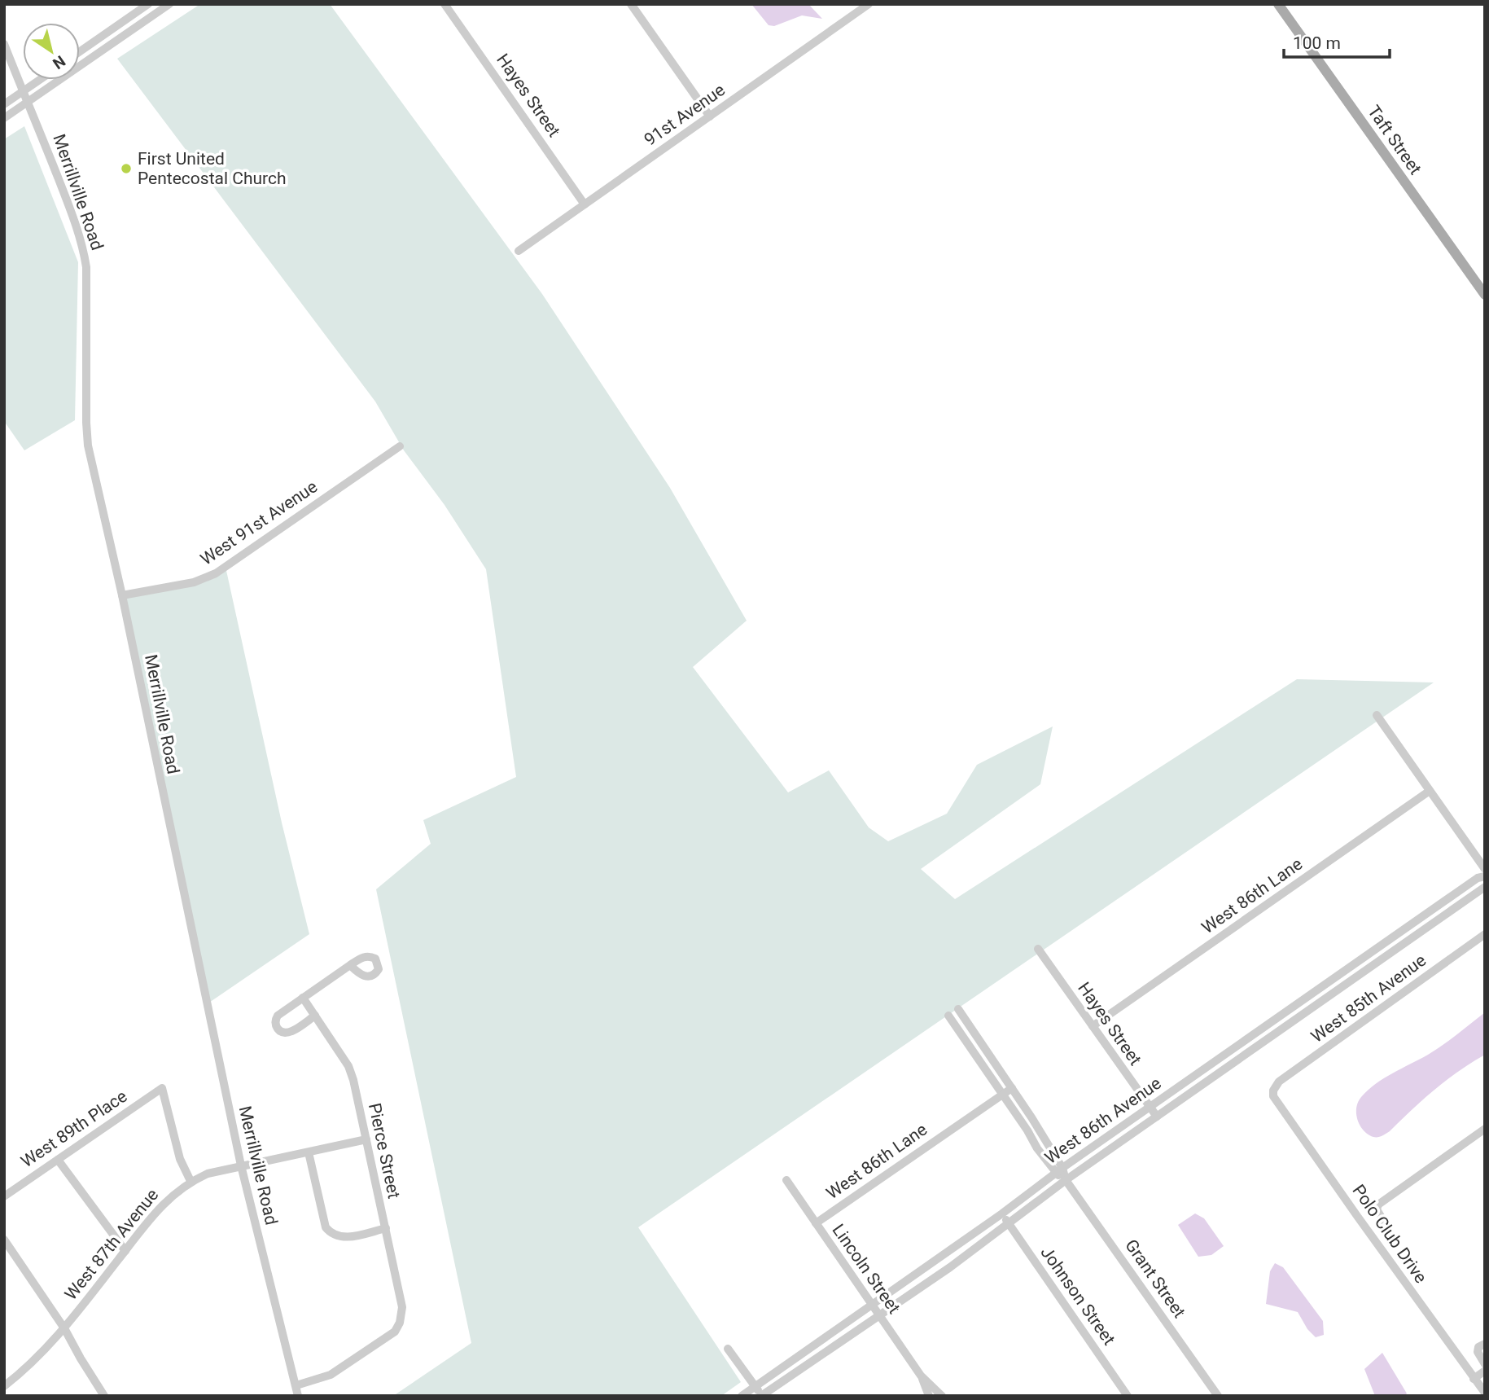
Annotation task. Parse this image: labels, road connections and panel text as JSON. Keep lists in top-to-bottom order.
{
  "streets": {
    "main road": ["Taft Street"],
    "street": [
      "Hayes Street",
      "91st Avenue",
      "Merrillville Road",
      "West 91st Avenue",
      "West 86th Lane",
      "West 85th Avenue",
      "West 86th Avenue",
      "West 89th Place",
      "Pierce Street",
      "Polo Club Drive",
      "West 87th Avenue",
      "Lincoln Street",
      "Grant Street",
      "Johnson Street"
    ]
  },
  "crossings": [
    ["Hayes Street", "91st Avenue"],
    ["Hayes Street", "West 86th Lane"],
    ["Hayes Street", "West 86th Avenue"],
    ["Merrillville Road", "West 91st Avenue"],
    ["Merrillville Road", "Pierce Street"],
    ["Merrillville Road", "West 87th Avenue"],
    ["West 86th Lane", "Lincoln Street"],
    ["West 86th Lane", "Grant Street"],
    ["West 85th Avenue", "Polo Club Drive"],
    ["West 86th Avenue", "Lincoln Street"],
    ["West 86th Avenue", "Grant Street"],
    ["West 86th Avenue", "Johnson Street"],
    ["West 89th Place", "West 87th Avenue"],
    ["Pierce Street", "West 87th Avenue"]
  ],
  "places": ["First United Pentecostal Church"],
  "scale_bar": "100 m",
  "north": "bottom right"
}
